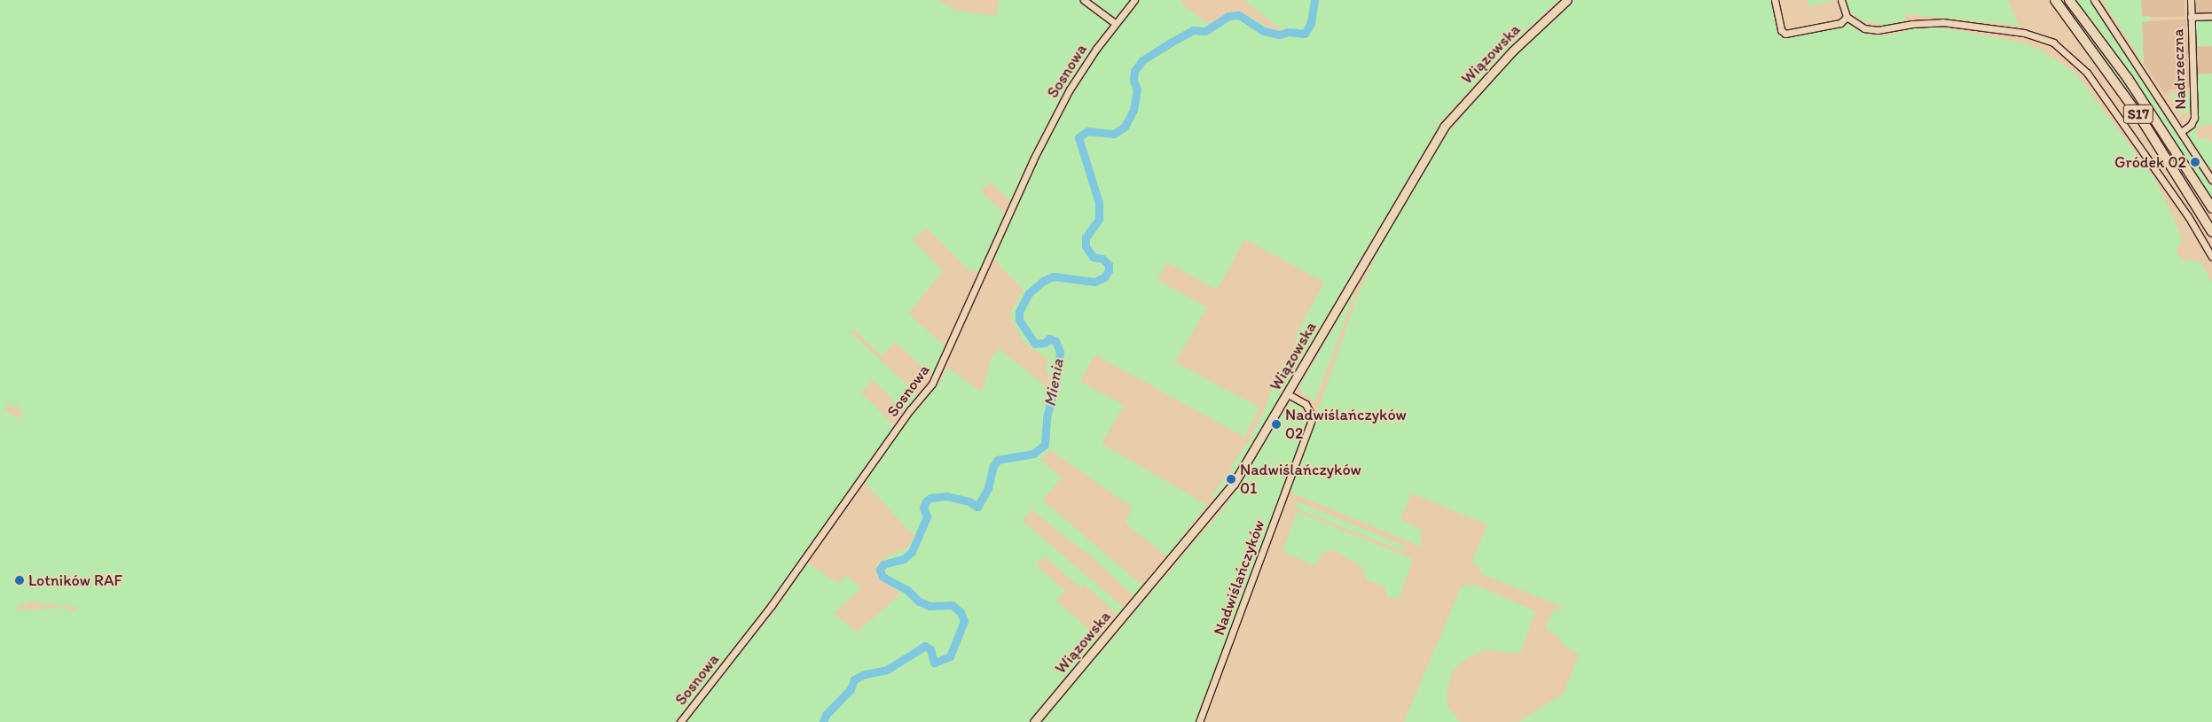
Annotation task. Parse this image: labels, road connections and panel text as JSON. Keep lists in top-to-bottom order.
{
  "streets": {
    "highway": ["S17"],
    "main road": ["Wiązowska"],
    "street": ["Nadrzeczna", "Sosnowa", "Nadwiślańczyków"]
  },
  "crossings": [
    ["Wiązowska", "Nadwiślańczyków"]
  ],
  "water": ["Mienia"],
  "places": [
    "Gródek 02",
    "Nadwiślańczyków 02",
    "Nadwiślańczyków 01",
    "Lotników RAF"
  ]
}
